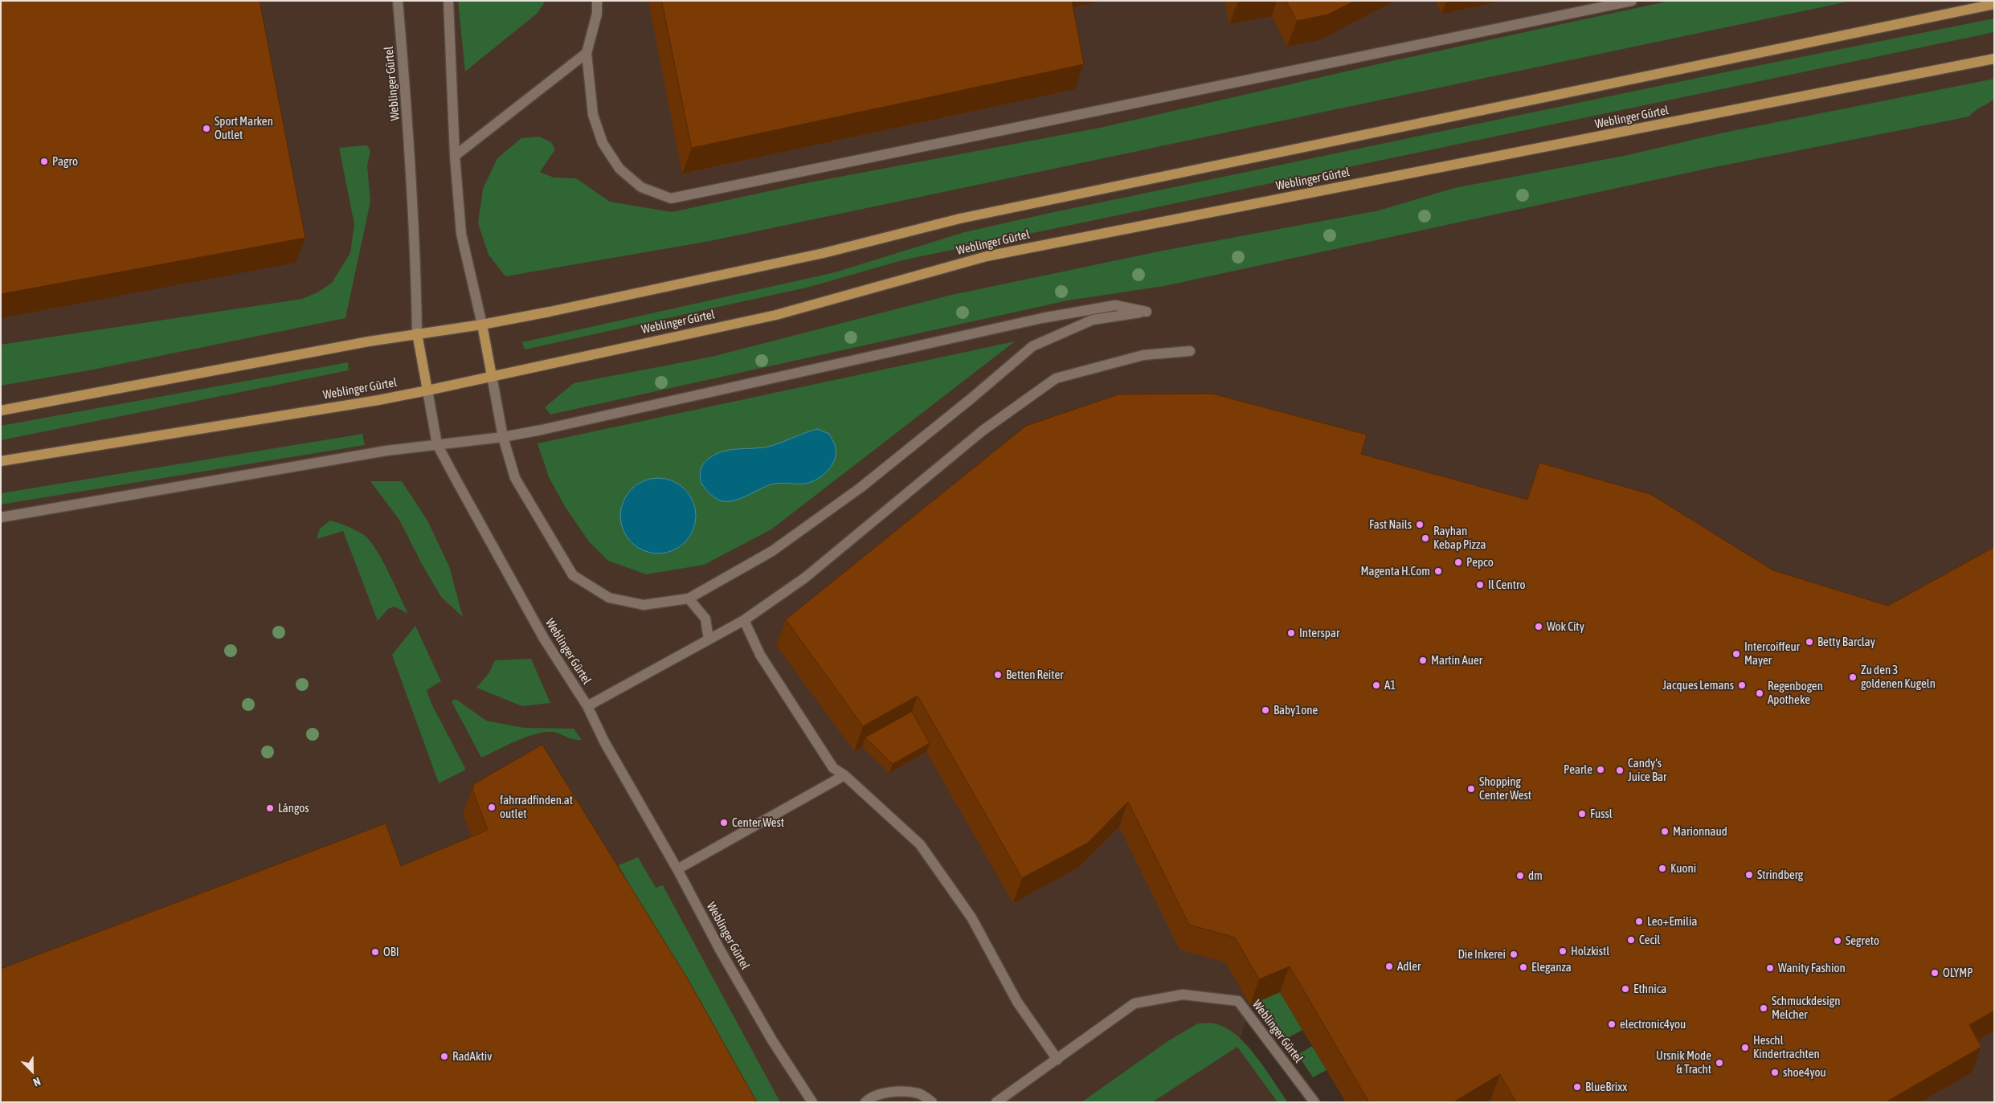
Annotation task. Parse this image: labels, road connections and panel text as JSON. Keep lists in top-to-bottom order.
{
  "streets": {
    "main road": ["Weblinger Gürtel"]
  },
  "places": [
    "Sport Marken Outlet",
    "Pagro",
    "Fast Nails",
    "Rayhan Kebap Pizza",
    "Pepco",
    "Magenta H.Com",
    "Il Centro",
    "Wok City",
    "Interspar",
    "Betty Barclay",
    "Intercoiffeur Mayer",
    "Martin Auer",
    "Betten Reiter",
    "Zu den 3 goldenen Kugeln",
    "A1",
    "Jacques Lemans",
    "Regenbogen Apotheke",
    "Baby1one",
    "Pearle",
    "Candy‘s Juice Bar",
    "Shopping Center West",
    "fahrradfinden.at outlet",
    "Lángos",
    "Fussl",
    "Center West",
    "Marionnaud",
    "Kuoni",
    "Strindberg",
    "dm",
    "Leo+Emilia",
    "Cecil",
    "Segreto",
    "Holzkistl",
    "OBI",
    "Die Inkerei",
    "Adler",
    "Eleganza",
    "Wanity Fashion",
    "OLYMP",
    "Ethnica",
    "Schmuckdesign Melcher",
    "electronic4you",
    "Heschl Kindertrachten",
    "RadAktiv",
    "Ursnik Mode & Tracht",
    "shoe4you",
    "BlueBrixx"
  ],
  "north": "bottom right"
}
